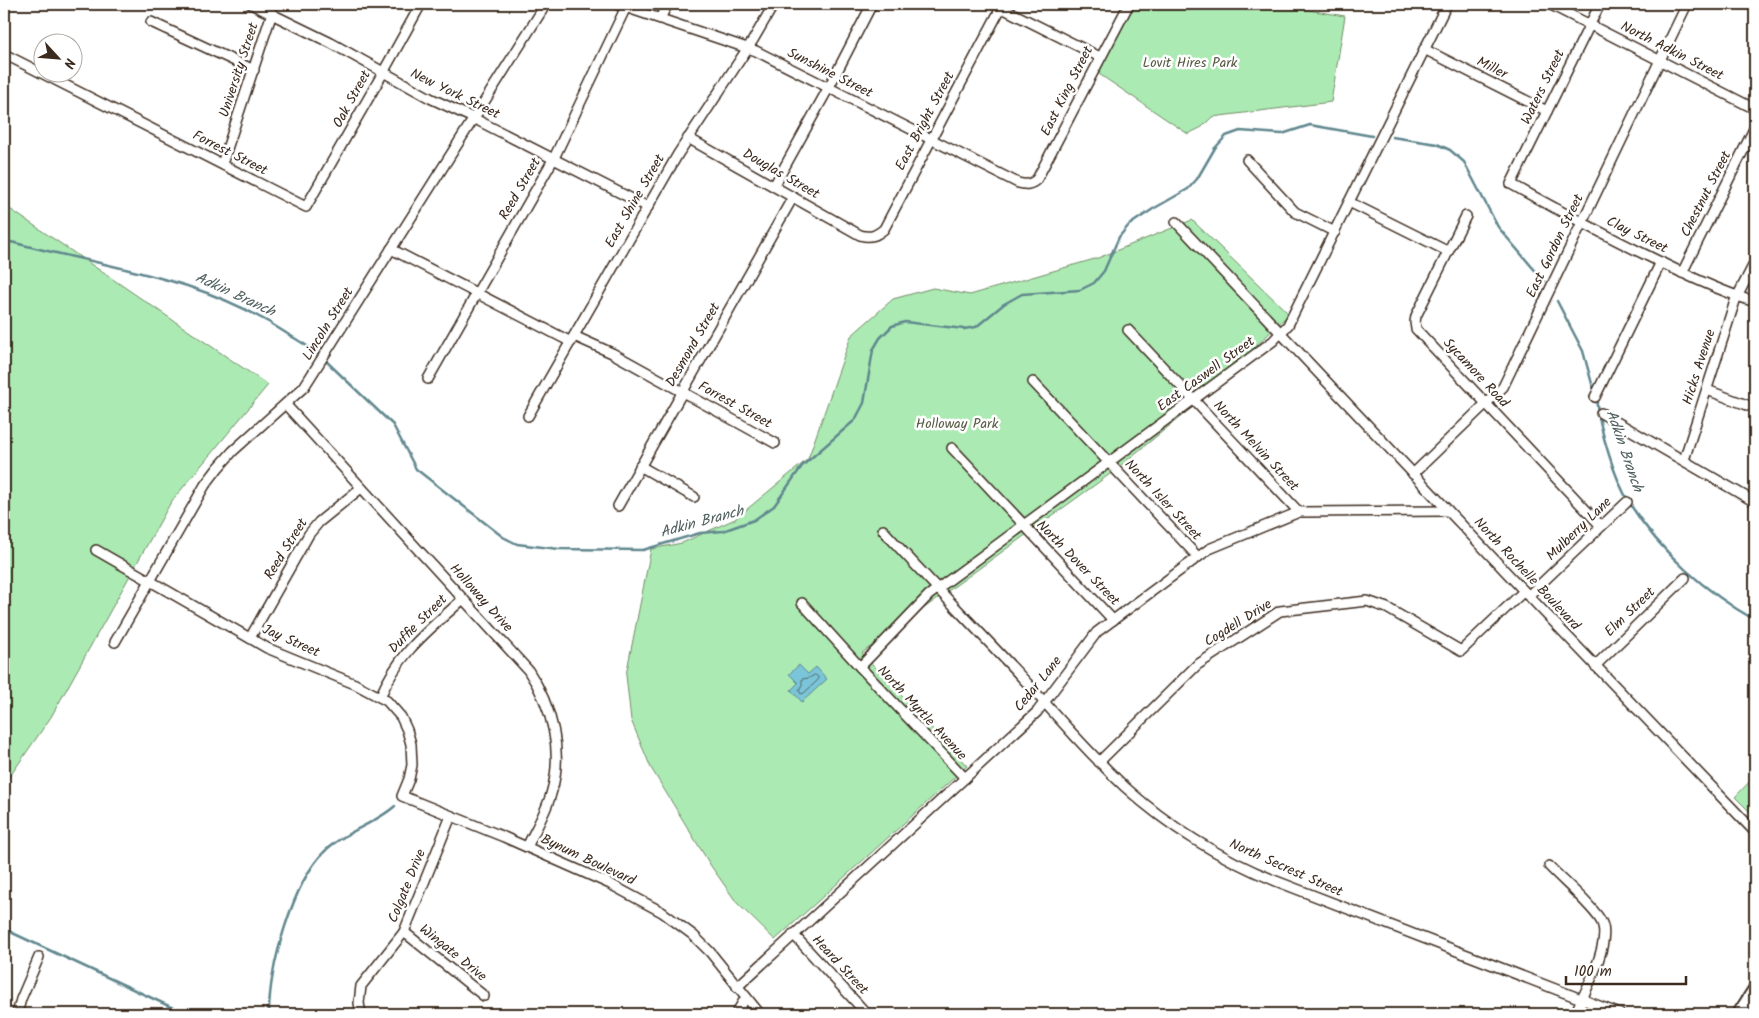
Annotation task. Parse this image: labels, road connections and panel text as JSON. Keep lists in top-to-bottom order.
{
  "streets": {
    "street": [
      "North Adkin Street",
      "Miller",
      "University Street",
      "Sunshine Street",
      "Waters Street",
      "East King Street",
      "New York Street",
      "Oak Street",
      "East Bright Street",
      "Forrest Street",
      "Douglas Street",
      "Reed Street",
      "Chestnut Street",
      "East Shine Street",
      "Clay Street",
      "East Gordon Street",
      "Lincoln Street",
      "Desmond Street",
      "Hicks Avenue",
      "Sycamore Road",
      "East Caswell Street",
      "North Melvin Street",
      "North Isler Street",
      "Mulberry Lane",
      "North Dover Street",
      "North Rochelle Boulevard",
      "Holloway Drive",
      "Elm Street",
      "Cogdell Drive",
      "Duffie Street",
      "Jay Street",
      "Cedar Lane",
      "North Myrtle Avenue",
      "Bynum Boulevard",
      "North Secrest Street",
      "Colgate Drive",
      "Wingate Drive",
      "Heard Street"
    ]
  },
  "crossings": [
    ["North Adkin Street", "Waters Street"],
    ["North Adkin Street", "East Gordon Street"],
    ["Miller", "Waters Street"],
    ["Miller", "East Caswell Street"],
    ["University Street", "New York Street"],
    ["University Street", "Forrest Street"],
    ["Sunshine Street", "East King Street"],
    ["Sunshine Street", "East Bright Street"],
    ["Sunshine Street", "Reed Street"],
    ["Sunshine Street", "East Shine Street"],
    ["Waters Street", "Clay Street"],
    ["New York Street", "Oak Street"],
    ["New York Street", "Reed Street"],
    ["New York Street", "East Shine Street"],
    ["New York Street", "Lincoln Street"],
    ["Oak Street", "Forrest Street"],
    ["East Bright Street", "Douglas Street"],
    ["Forrest Street", "Reed Street"],
    ["Forrest Street", "East Shine Street"],
    ["Forrest Street", "Lincoln Street"],
    ["Forrest Street", "Desmond Street"],
    ["Douglas Street", "East Shine Street"],
    ["Douglas Street", "Desmond Street"],
    ["Reed Street", "Holloway Drive"],
    ["Reed Street", "Jay Street"],
    ["Chestnut Street", "Clay Street"],
    ["Clay Street", "East Gordon Street"],
    ["Clay Street", "Hicks Avenue"],
    ["East Gordon Street", "Sycamore Road"],
    ["East Gordon Street", "North Rochelle Boulevard"],
    ["Lincoln Street", "Holloway Drive"],
    ["Lincoln Street", "Jay Street"],
    ["Sycamore Road", "Mulberry Lane"],
    ["East Caswell Street", "North Melvin Street"],
    ["East Caswell Street", "North Isler Street"],
    ["East Caswell Street", "North Dover Street"],
    ["East Caswell Street", "North Rochelle Boulevard"],
    ["East Caswell Street", "North Myrtle Avenue"],
    ["East Caswell Street", "North Secrest Street"],
    ["North Melvin Street", "Cedar Lane"],
    ["North Isler Street", "Cedar Lane"],
    ["Mulberry Lane", "North Rochelle Boulevard"],
    ["Mulberry Lane", "Cogdell Drive"],
    ["North Dover Street", "Cedar Lane"],
    ["North Rochelle Boulevard", "Elm Street"],
    ["North Rochelle Boulevard", "Cedar Lane"],
    ["Holloway Drive", "Duffie Street"],
    ["Holloway Drive", "Bynum Boulevard"],
    ["Cogdell Drive", "North Secrest Street"],
    ["Duffie Street", "Jay Street"],
    ["Jay Street", "Bynum Boulevard"],
    ["Cedar Lane", "North Myrtle Avenue"],
    ["Cedar Lane", "Bynum Boulevard"],
    ["Cedar Lane", "North Secrest Street"],
    ["Cedar Lane", "Heard Street"],
    ["Bynum Boulevard", "Colgate Drive"],
    ["Colgate Drive", "Wingate Drive"]
  ],
  "water": ["Adkin Branch"],
  "parks": ["Lovit Hires Park", "Holloway Park"],
  "scale_bar": "100 m",
  "north": "bottom right"
}
